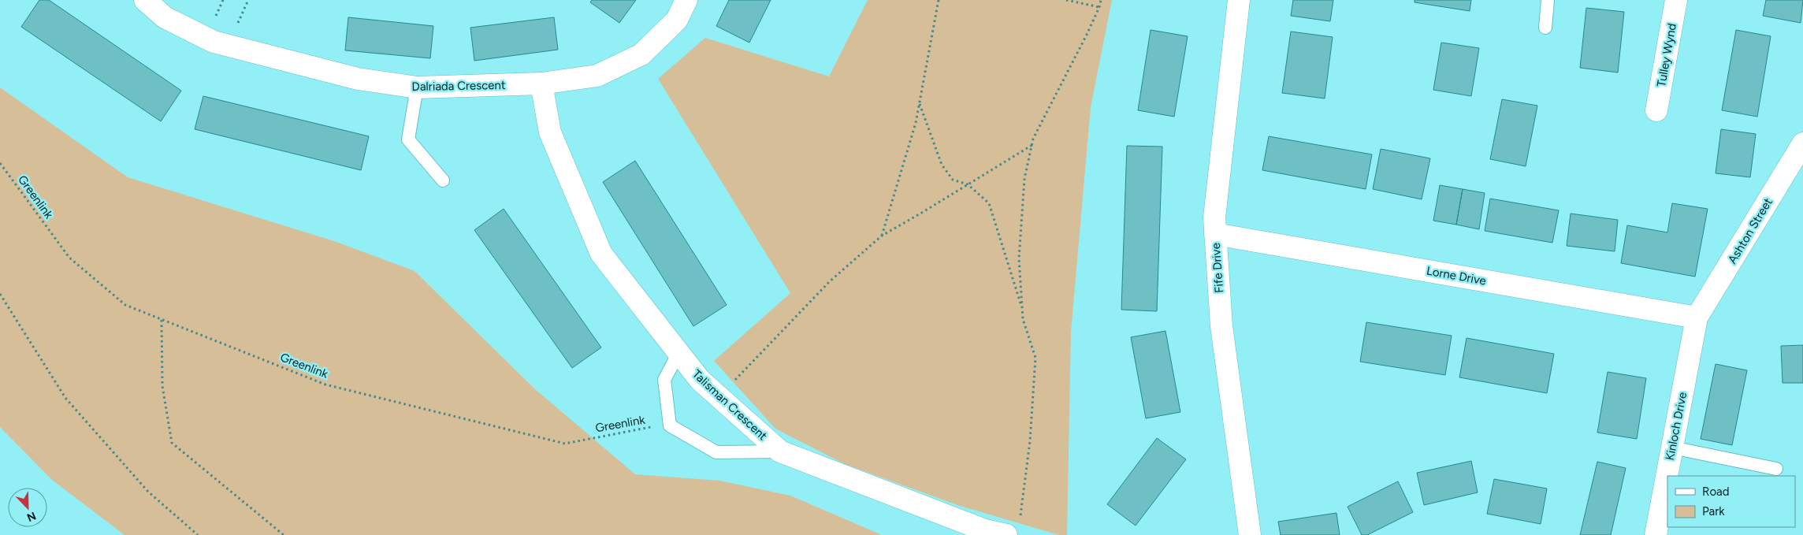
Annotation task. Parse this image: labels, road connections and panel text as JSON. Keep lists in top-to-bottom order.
{
  "streets": {
    "street": [
      "Tulley Wynd",
      "Dalriada Crescent",
      "Ashton Street",
      "Fife Drive",
      "Lorne Drive",
      "Talisman Crescent",
      "Kinloch Drive"
    ],
    "path": ["Greenlink"]
  },
  "crossings": [
    ["Dalriada Crescent", "Talisman Crescent"],
    ["Ashton Street", "Lorne Drive"],
    ["Ashton Street", "Kinloch Drive"],
    ["Fife Drive", "Lorne Drive"],
    ["Lorne Drive", "Kinloch Drive"]
  ],
  "legend": ["Road", "Park"],
  "north": "bottom right"
}
